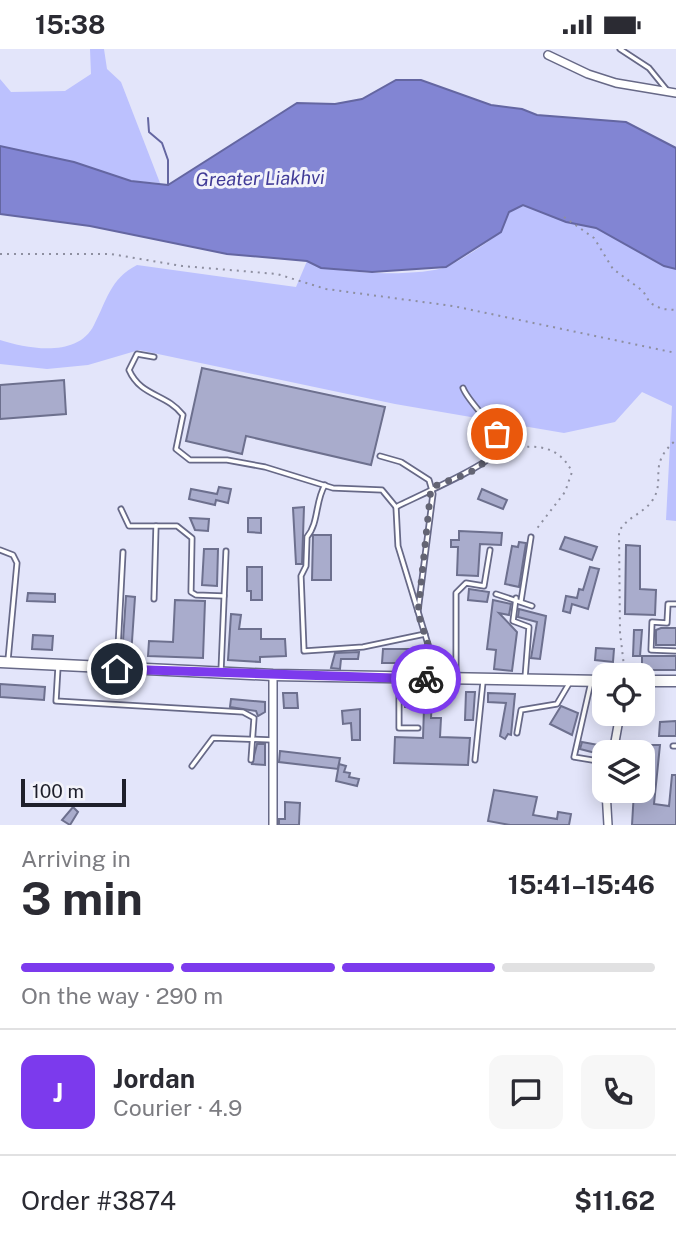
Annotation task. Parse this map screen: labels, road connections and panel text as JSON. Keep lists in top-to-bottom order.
{
  "water": ["Greater Liakhvi"],
  "scale_bar": "100 m",
  "page": {
    "status": "15:38",
    "scale": "100 m",
    "heading": ["3 min", "Arriving in", "15:41–15:46"],
    "panel": [
      "Jordan",
      "Courier · 4.9",
      "Order #3874",
      "$11.62"
    ],
    "bar": "On the way · 290 m",
    "round": "J"
  }
}
